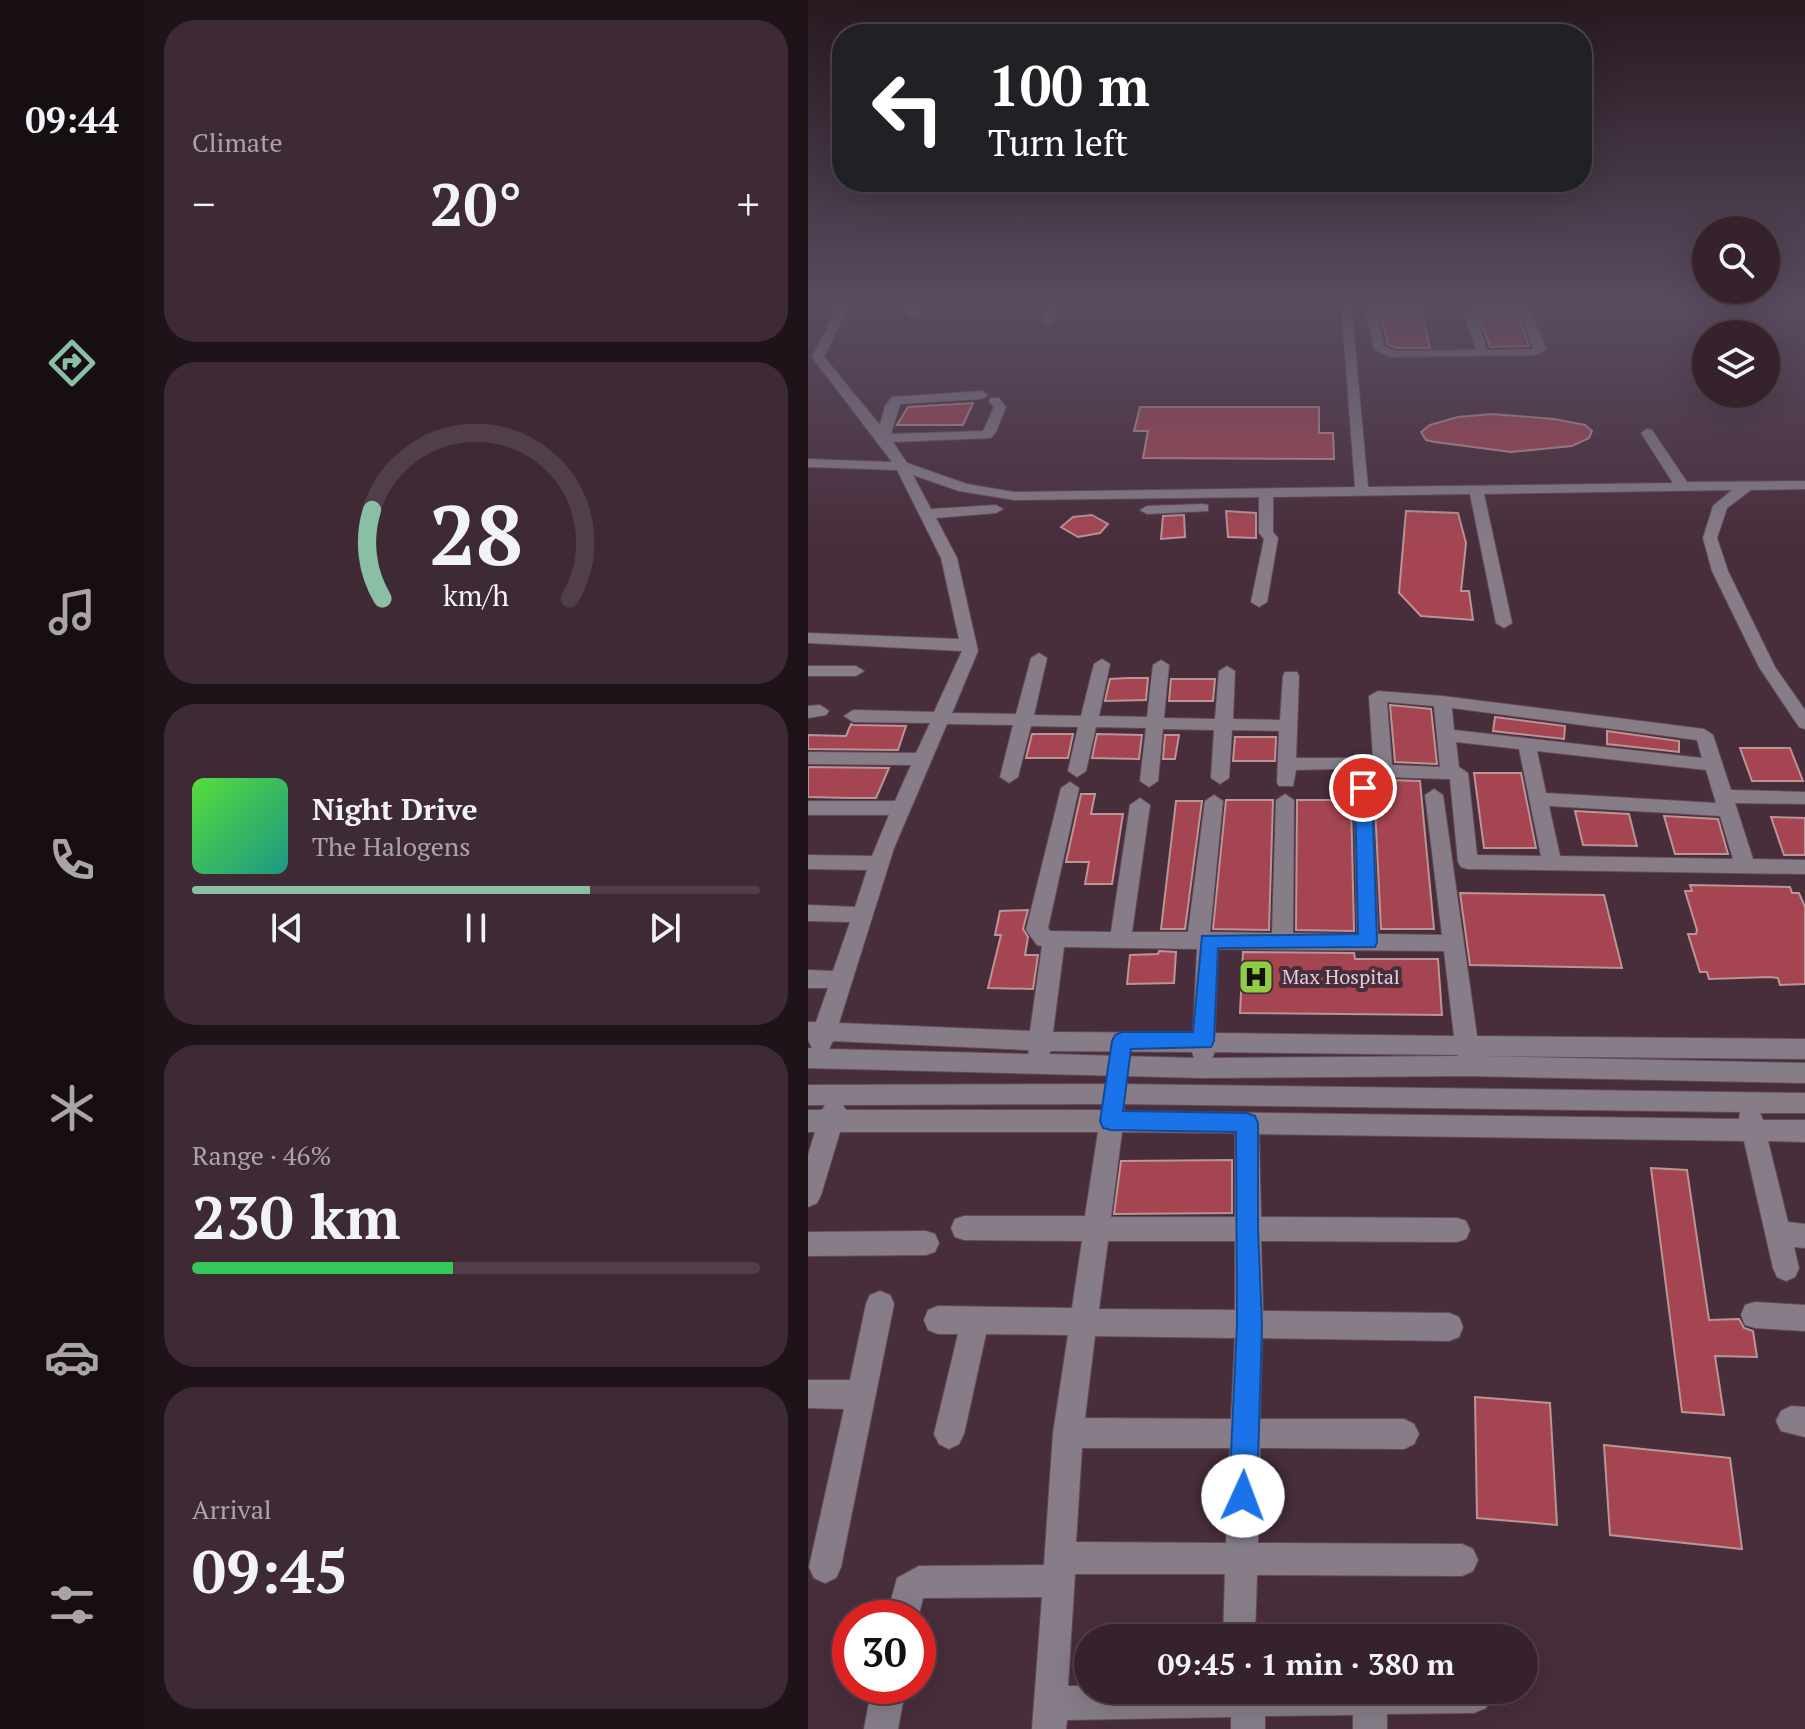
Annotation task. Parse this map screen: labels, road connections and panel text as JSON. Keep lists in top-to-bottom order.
{
  "places": {
    "hospital": ["Max Hospital"]
  },
  "page": {
    "tabs": "09:44",
    "tile": [
      "Climate",
      ["Range · 46%", "230 km"],
      ["Arrival", "09:45"]
    ],
    "turn": ["100 m", "Turn left"],
    "heat": ["−", "20°", "+"],
    "song": ["Night Drive", "The Halogens"],
    "limit": "30",
    "trip": "09:45 · 1 min · 380 m",
    "gauge": ["28", "km/h"]
  }
}
